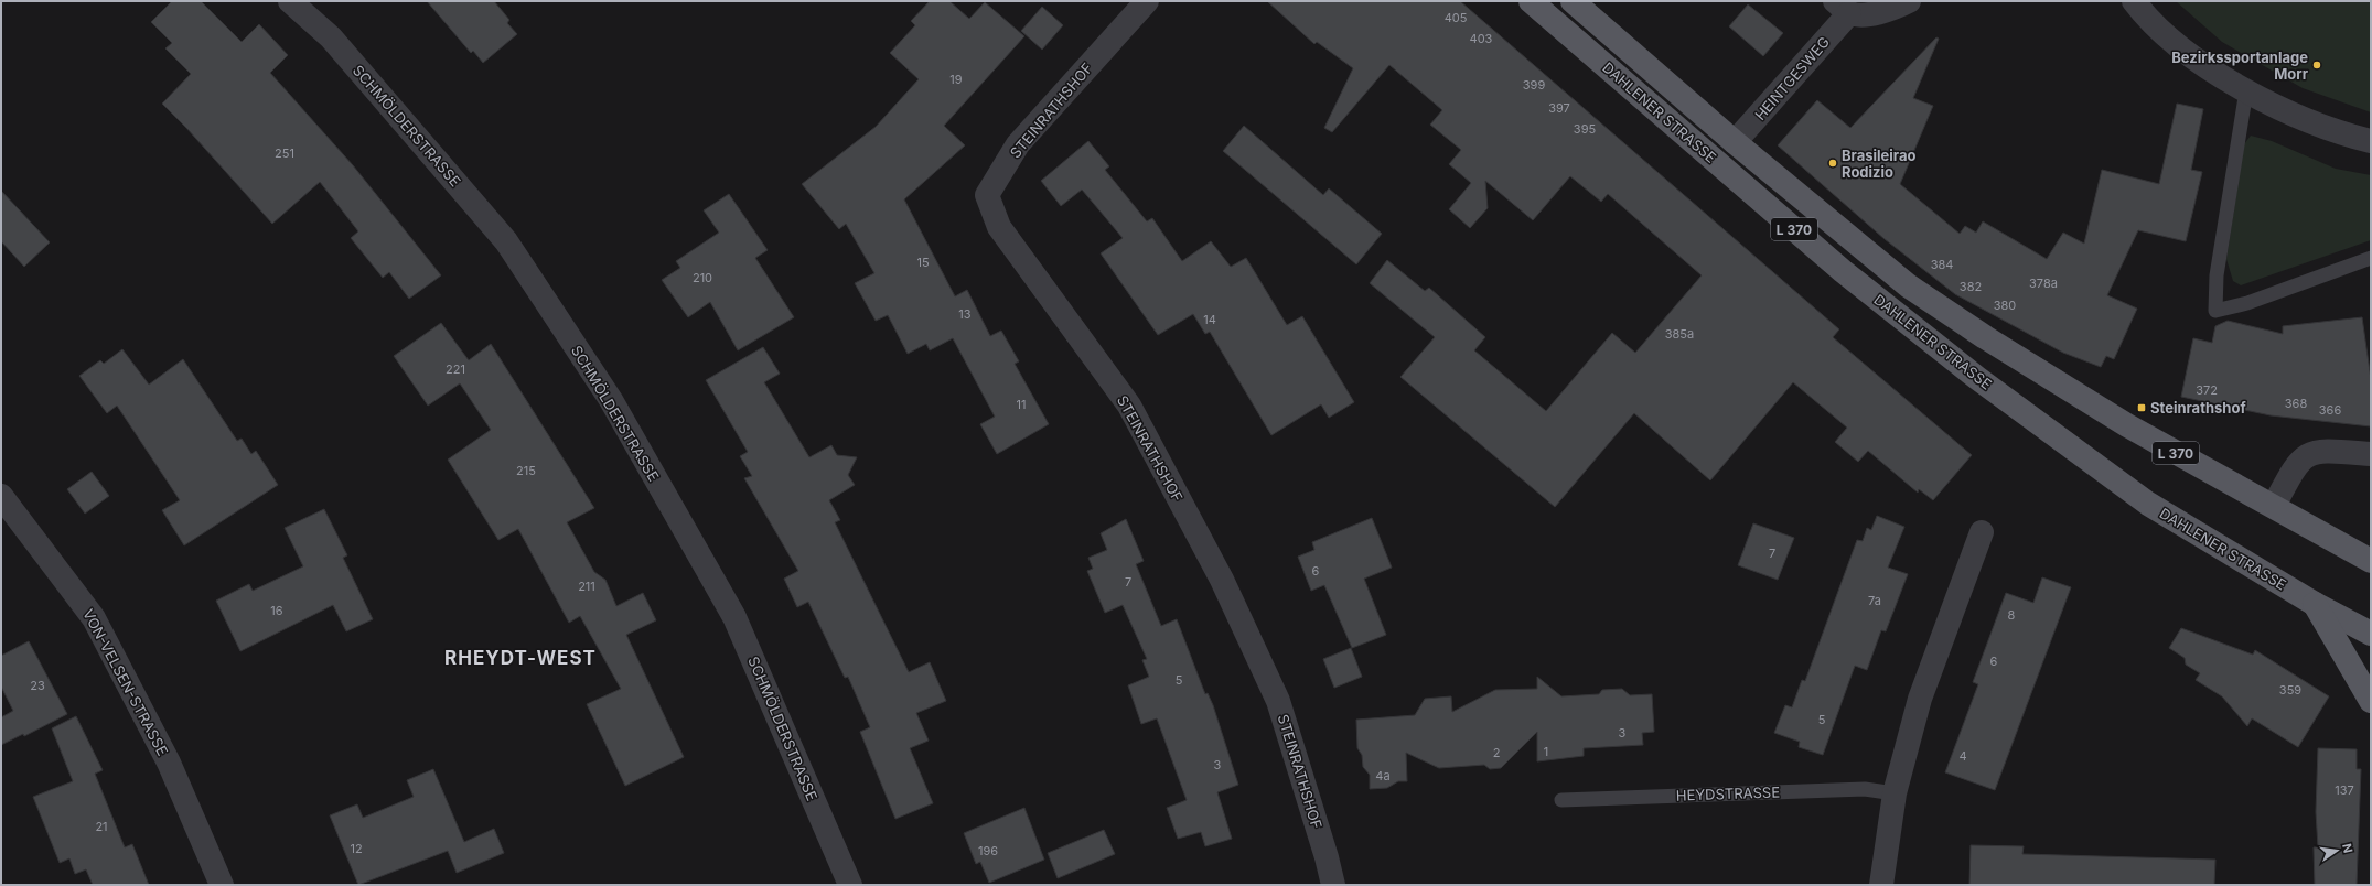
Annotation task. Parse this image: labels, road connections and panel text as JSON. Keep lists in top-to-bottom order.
{
  "streets": {
    "main road": ["DAHLENER STRASSE", "L 370"],
    "street": [
      "HEINTGESWEG",
      "STEINRATHSHOF",
      "SCHMÖLDERSTRASSE",
      "VON-VELSEN-STRASSE"
    ],
    "lane": ["HEYDSTRASSE"]
  },
  "crossings": [
    ["HEINTGESWEG", "DAHLENER STRASSE"]
  ],
  "districts": ["RHEYDT-WEST"],
  "places": {
    "other": ["Bezirkssportanlage Morr", "Brasileirao Rodizio"],
    "transit": ["Steinrathshof"]
  },
  "house_numbers": [
    "405",
    "403",
    "19",
    "399",
    "397",
    "395",
    "251",
    "15",
    "384",
    "210",
    "378a",
    "382",
    "380",
    "13",
    "14",
    "385a",
    "221",
    "372",
    "368",
    "11",
    "366",
    "215",
    "7",
    "6",
    "7",
    "211",
    "7a",
    "16",
    "8",
    "6",
    "5",
    "23",
    "359",
    "5",
    "3",
    "1",
    "2",
    "4",
    "3",
    "4a",
    "137",
    "21",
    "12",
    "196"
  ],
  "north": "right"
}
